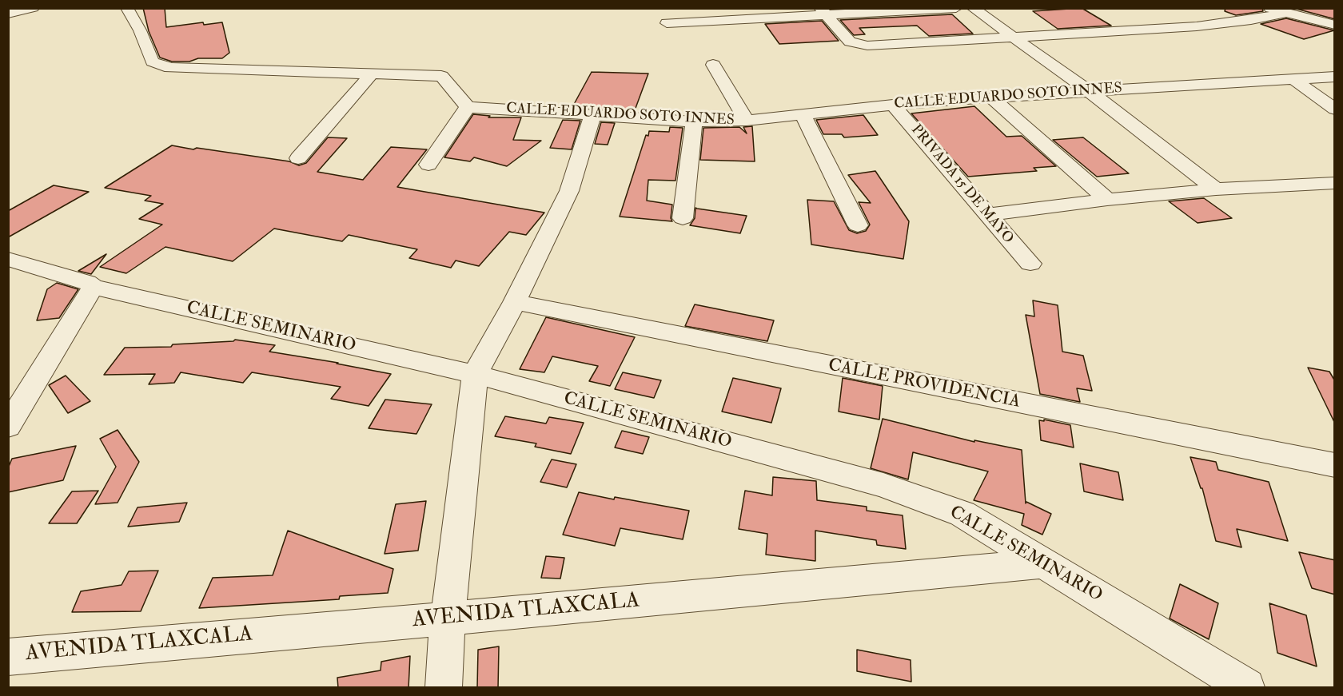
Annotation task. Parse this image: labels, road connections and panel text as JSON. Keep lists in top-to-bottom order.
{
  "streets": {
    "street": [
      "CALLE EDUARDO SOTO INNES",
      "PRIVADA 15 DE MAYO",
      "CALLE SEMINARIO",
      "CALLE PROVIDENCIA",
      "AVENIDA TLAXCALA"
    ]
  },
  "crossings": [
    ["CALLE EDUARDO SOTO INNES", "PRIVADA 15 DE MAYO"],
    ["CALLE SEMINARIO", "AVENIDA TLAXCALA"]
  ]
}
